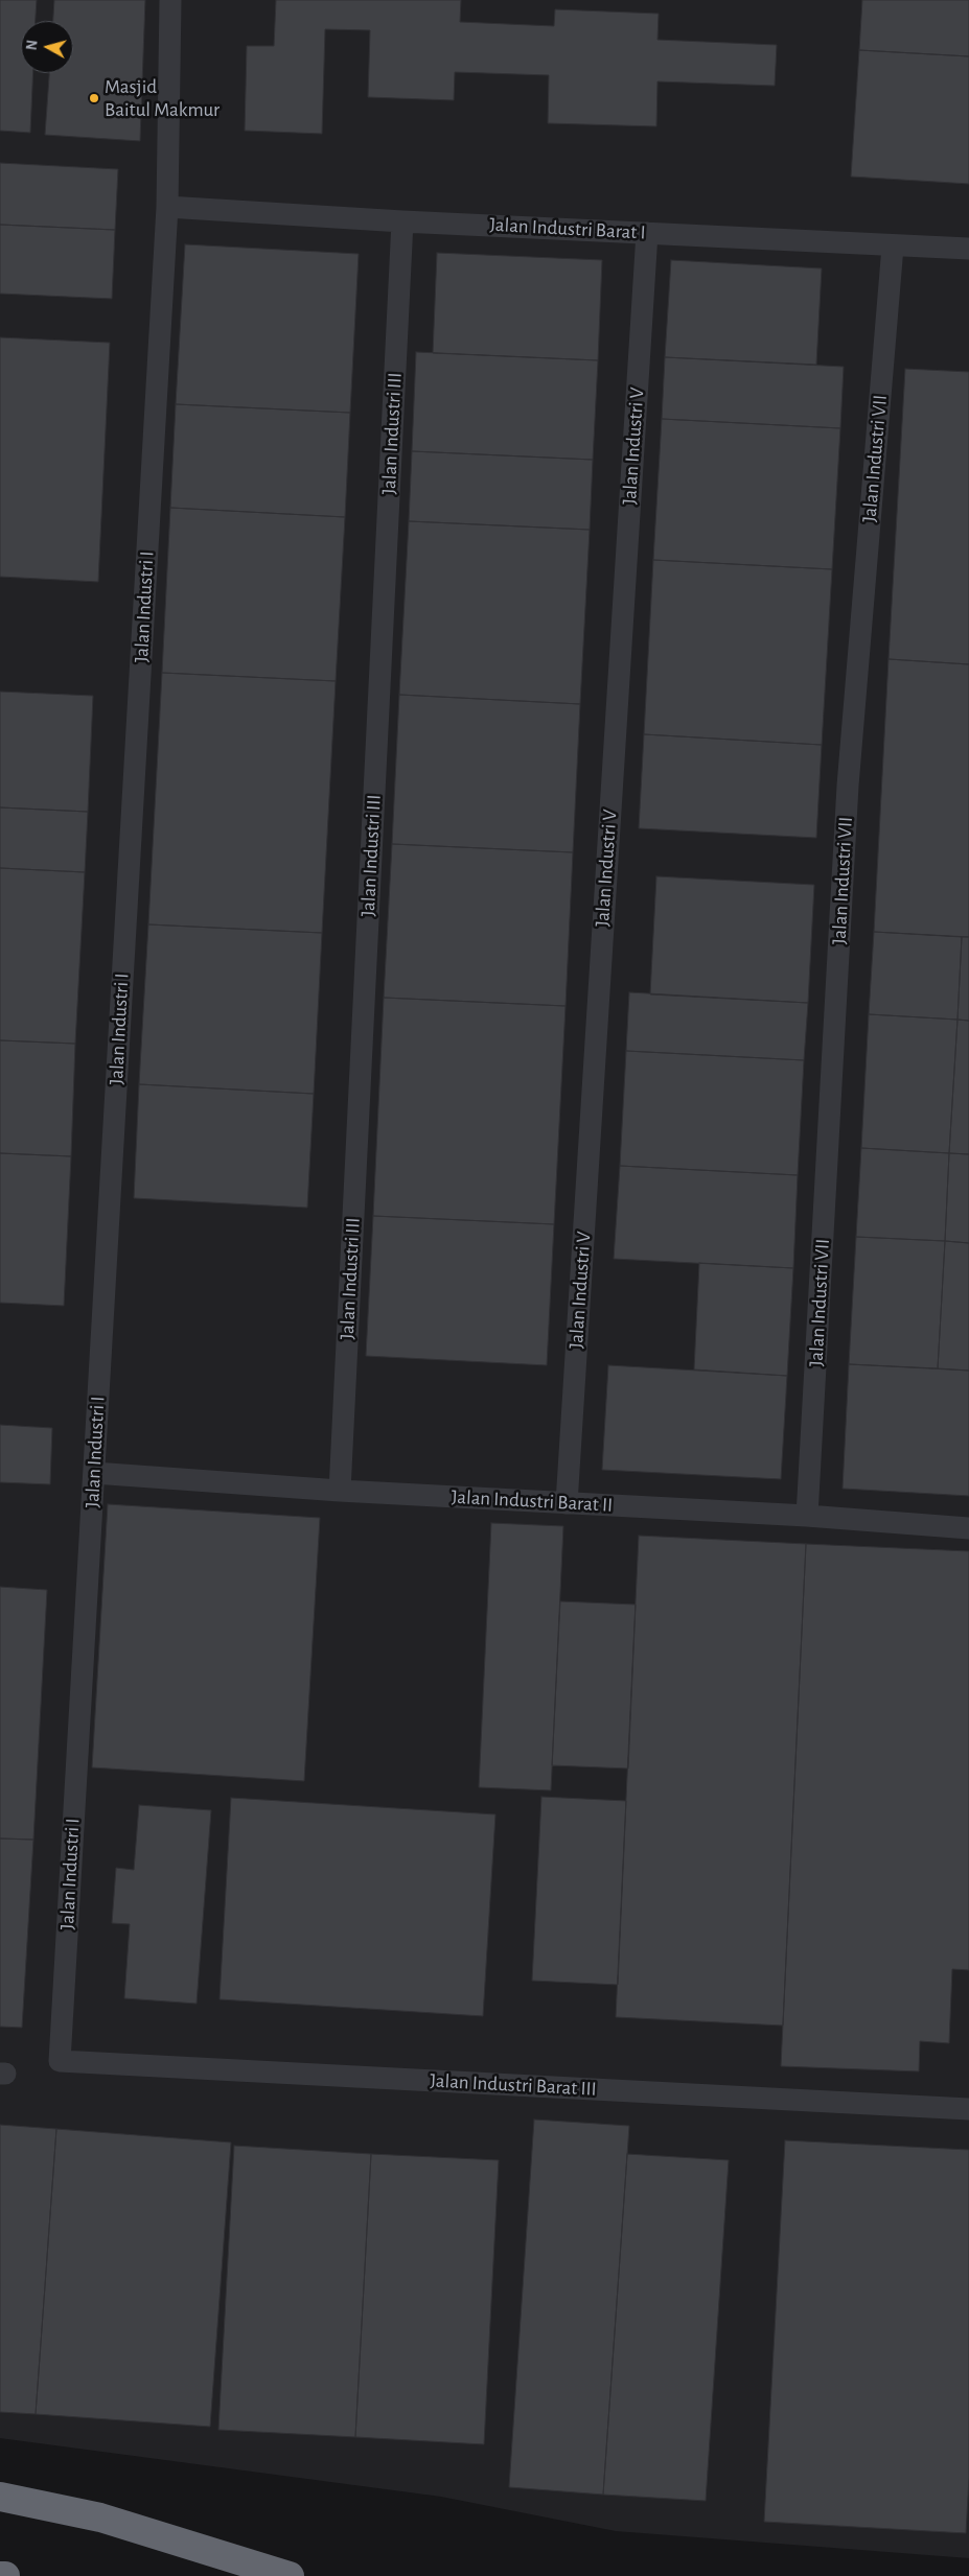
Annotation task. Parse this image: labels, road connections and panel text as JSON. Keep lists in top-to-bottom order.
{
  "streets": {
    "lane": [
      "Jalan Industri Barat I",
      "Jalan Industri III",
      "Jalan Industri V",
      "Jalan Industri VII",
      "Jalan Industri I",
      "Jalan Industri Barat II",
      "Jalan Industri Barat III"
    ]
  },
  "crossings": [
    ["Jalan Industri Barat I", "Jalan Industri III"],
    ["Jalan Industri Barat I", "Jalan Industri V"],
    ["Jalan Industri Barat I", "Jalan Industri VII"],
    ["Jalan Industri Barat I", "Jalan Industri I"],
    ["Jalan Industri III", "Jalan Industri Barat II"],
    ["Jalan Industri V", "Jalan Industri Barat II"],
    ["Jalan Industri VII", "Jalan Industri Barat II"],
    ["Jalan Industri I", "Jalan Industri Barat II"],
    ["Jalan Industri I", "Jalan Industri Barat III"]
  ],
  "places": ["Masjid Baitul Makmur"],
  "north": "left"
}
